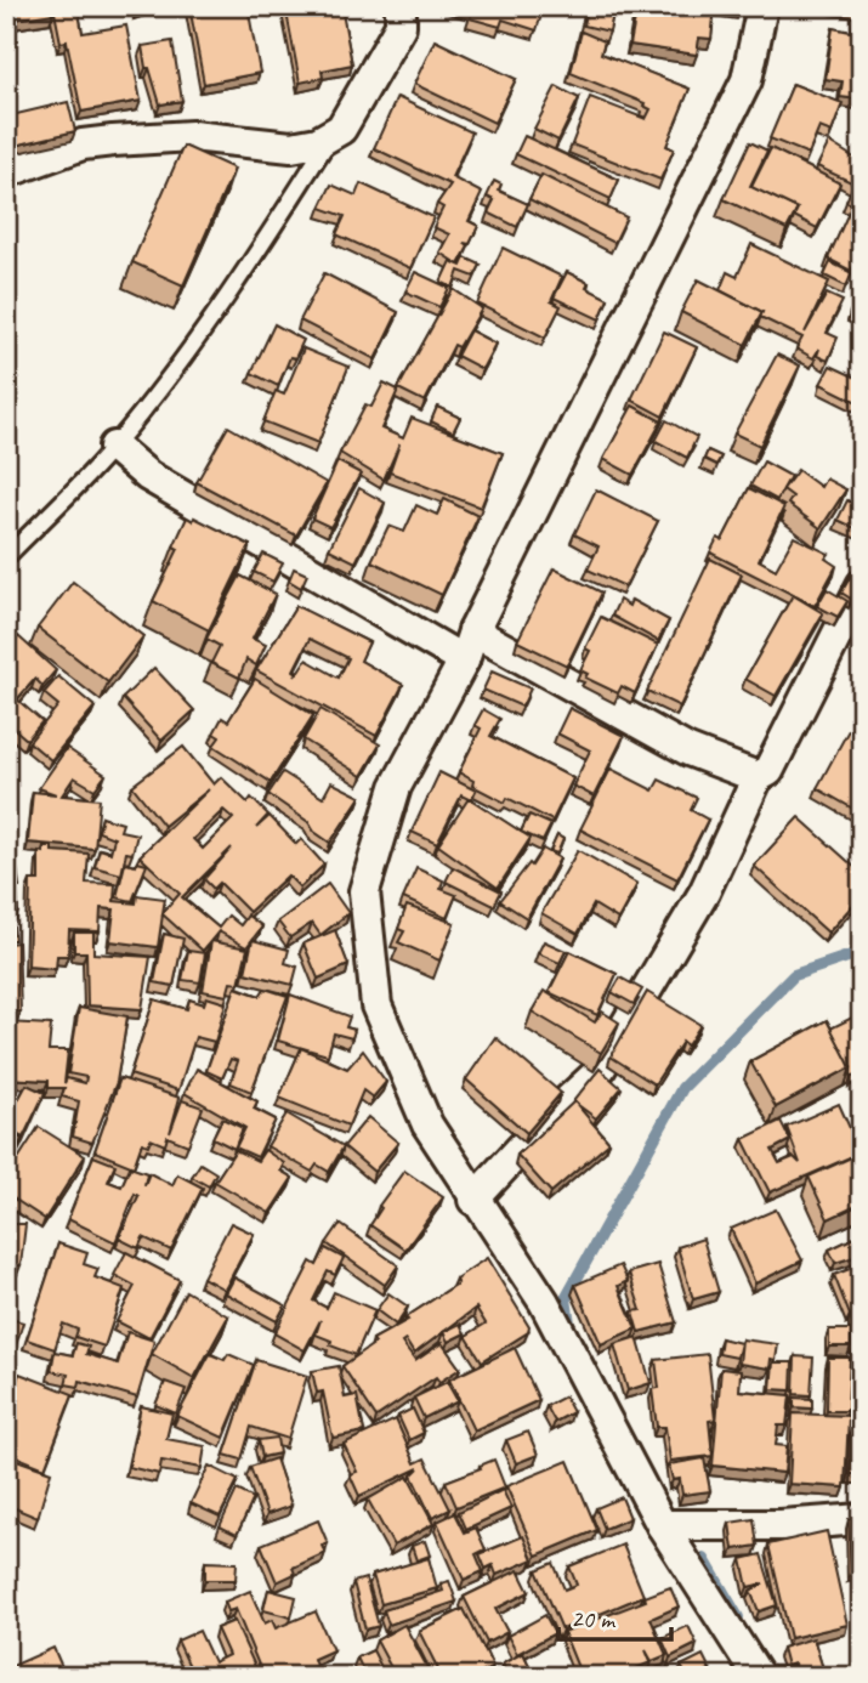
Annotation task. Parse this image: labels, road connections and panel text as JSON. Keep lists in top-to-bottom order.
{
  "scale_bar": "20 m"
}
